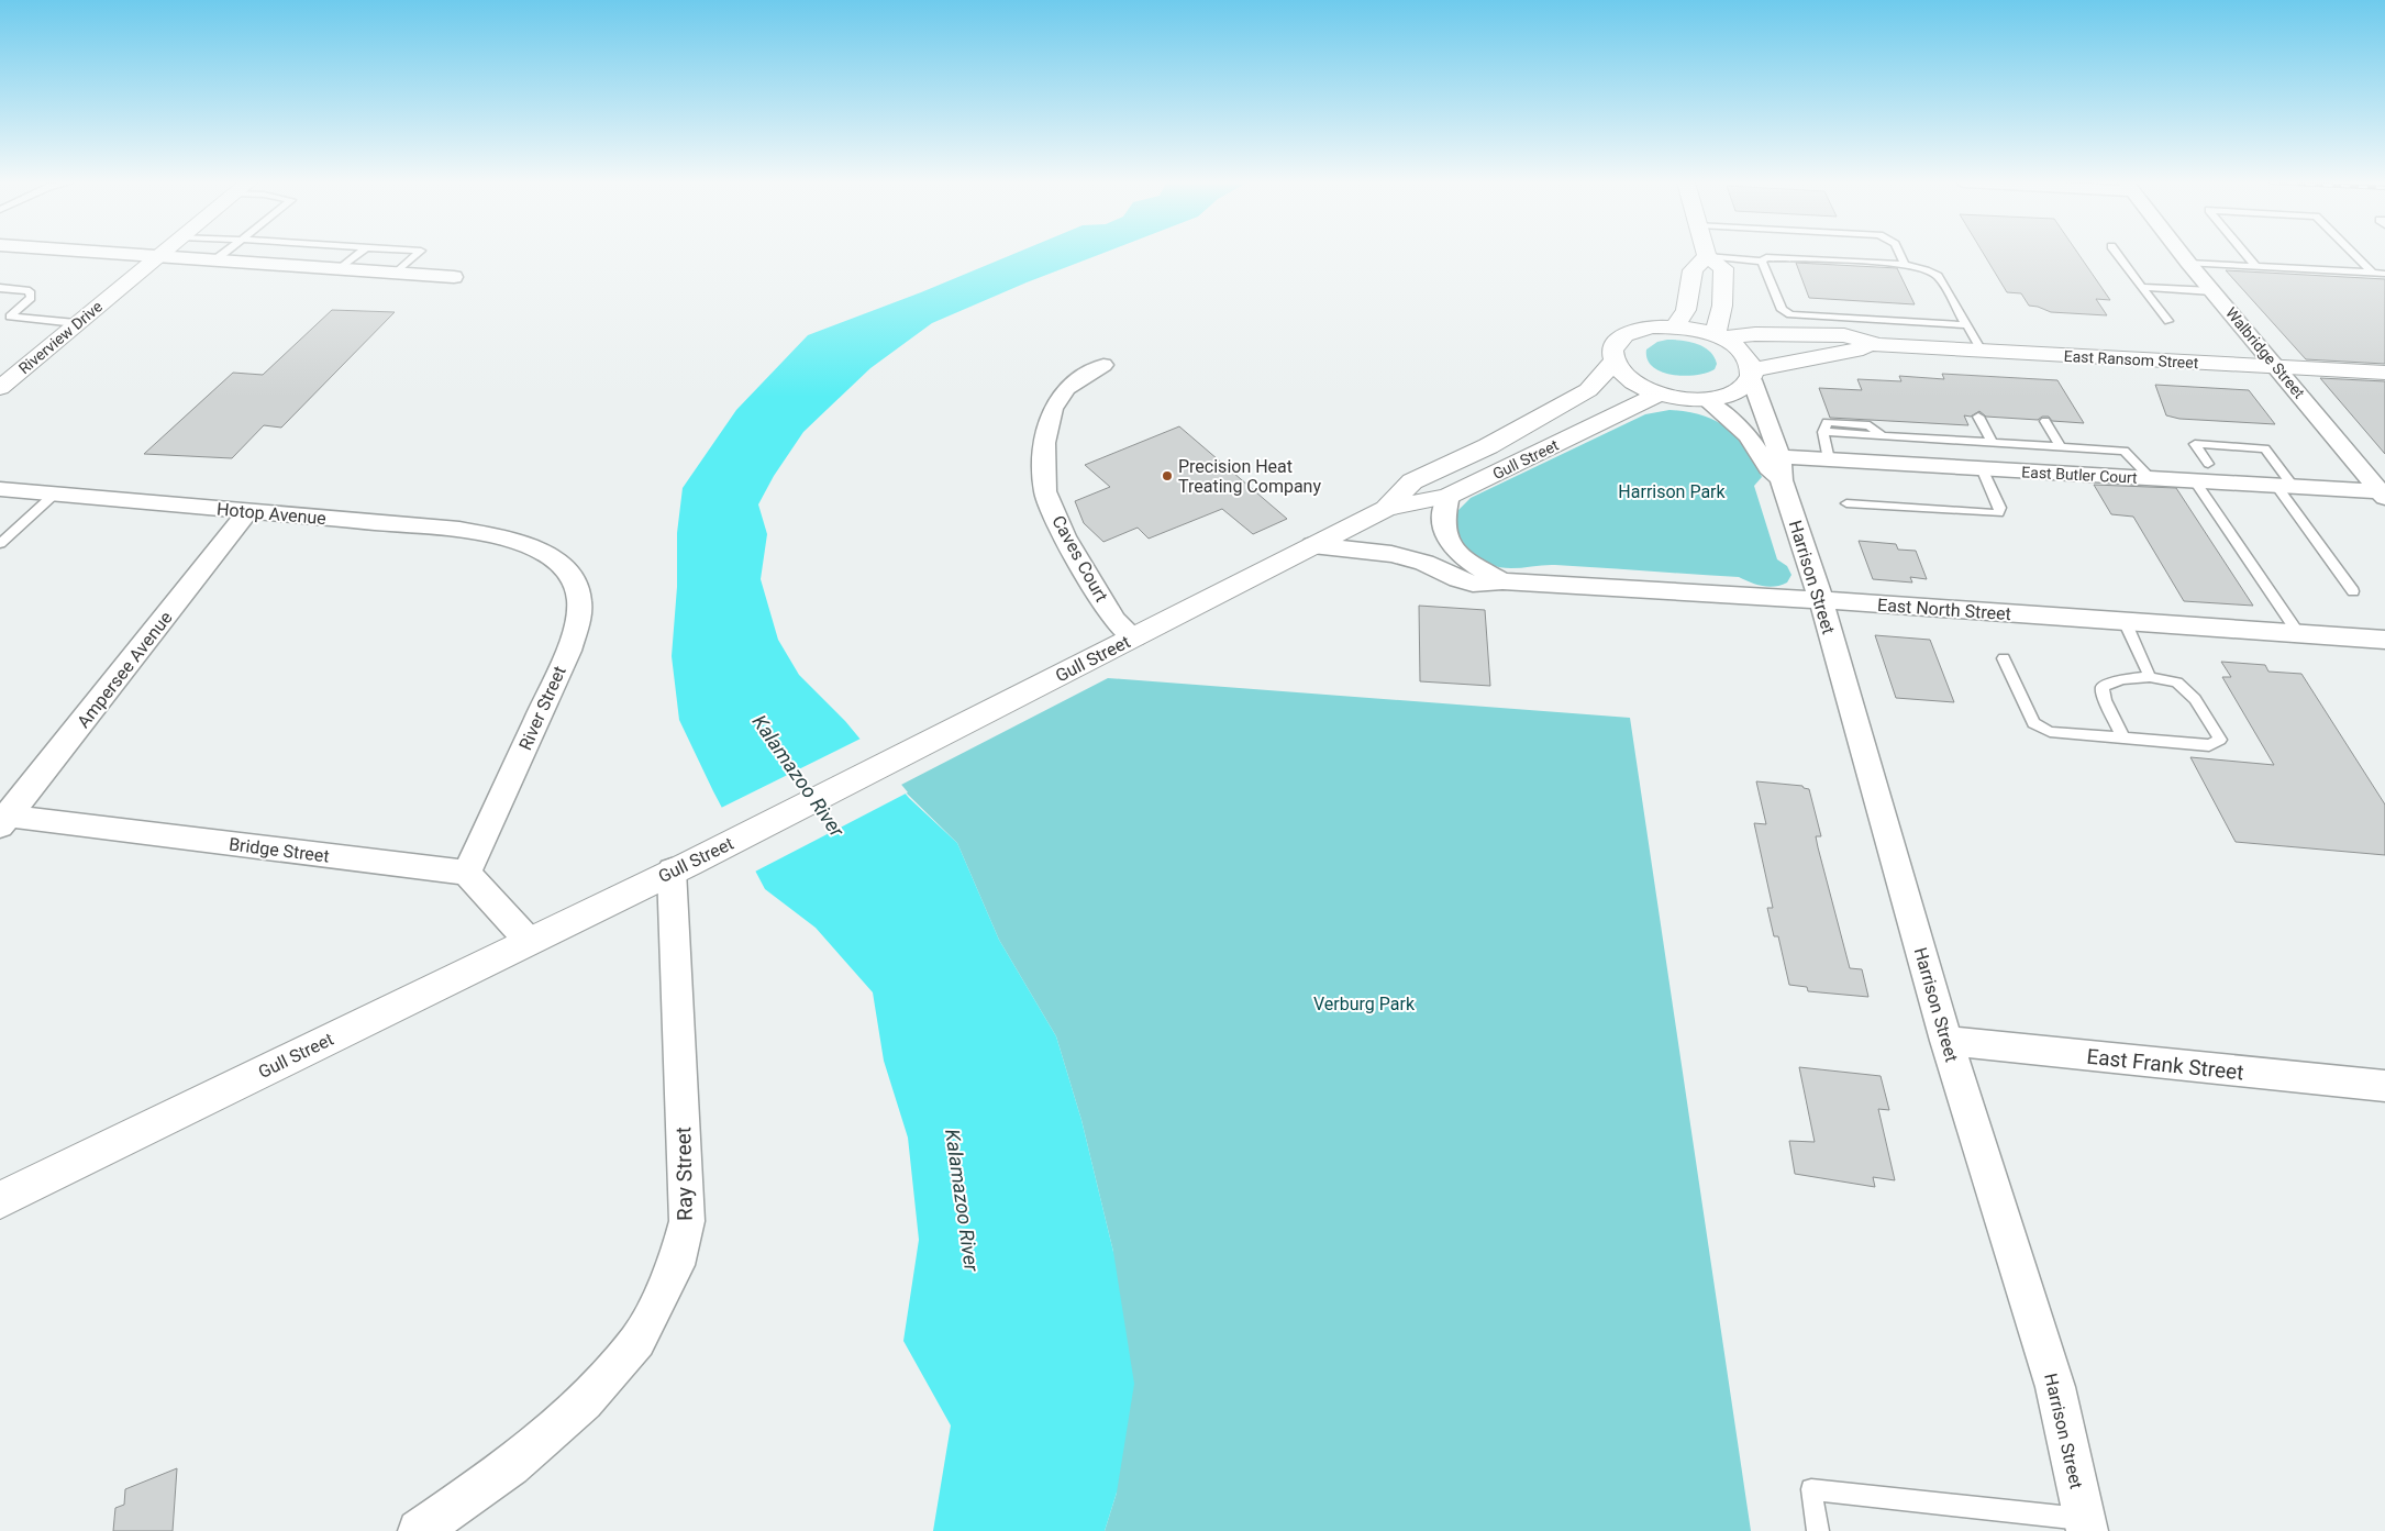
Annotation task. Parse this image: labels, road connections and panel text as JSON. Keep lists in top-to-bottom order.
{
  "streets": {
    "street": [
      "Riverview Drive",
      "Walbridge Street",
      "East Ransom Street",
      "Gull Street",
      "East Butler Court",
      "Hotop Avenue",
      "Caves Court",
      "Harrison Street",
      "East North Street",
      "Ampersee Avenue",
      "River Street",
      "Bridge Street",
      "East Frank Street",
      "Ray Street"
    ]
  },
  "crossings": [
    ["Walbridge Street", "East Ransom Street"],
    ["Walbridge Street", "East Butler Court"],
    ["East Ransom Street", "Harrison Street"],
    ["Gull Street", "Caves Court"],
    ["Gull Street", "East North Street"],
    ["Gull Street", "Ray Street"],
    ["East Butler Court", "Harrison Street"],
    ["Hotop Avenue", "Ampersee Avenue"],
    ["Hotop Avenue", "River Street"],
    ["Harrison Street", "East North Street"],
    ["Harrison Street", "East Frank Street"],
    ["Ampersee Avenue", "Bridge Street"],
    ["River Street", "Bridge Street"]
  ],
  "water": ["Kalamazoo River"],
  "parks": ["Harrison Park", "Verburg Park"],
  "places": ["Precision Heat Treating Company"]
}
